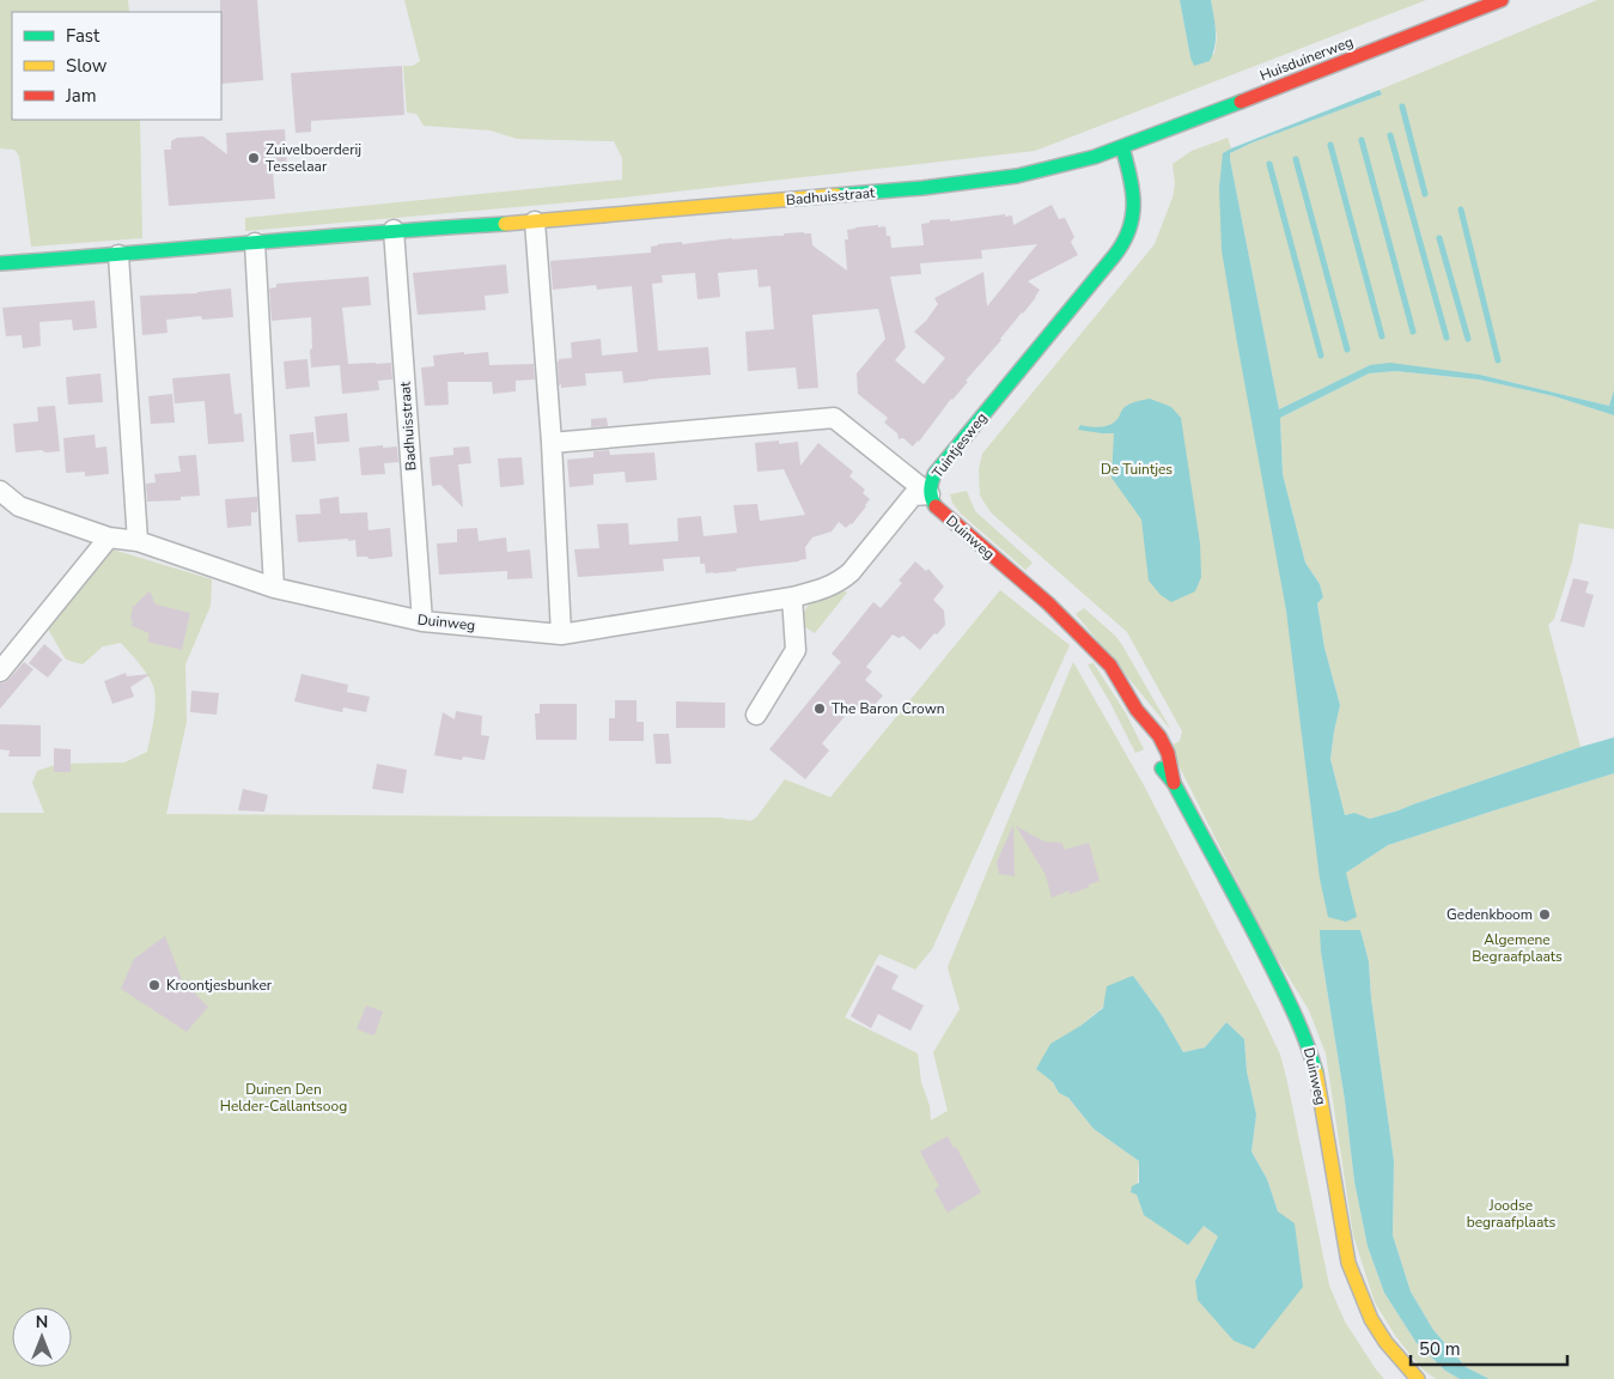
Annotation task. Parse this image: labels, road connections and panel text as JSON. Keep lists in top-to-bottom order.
{
  "streets": {
    "street": [
      "Huisduinerweg",
      "Badhuisstraat",
      "Tuintjesweg",
      "Duinweg"
    ]
  },
  "crossings": [
    ["Huisduinerweg", "Badhuisstraat"],
    ["Huisduinerweg", "Tuintjesweg"],
    ["Badhuisstraat", "Tuintjesweg"],
    ["Badhuisstraat", "Duinweg"],
    ["Tuintjesweg", "Duinweg"]
  ],
  "parks": [
    "De Tuintjes",
    "Algemene Begraafplaats",
    "Duinen Den Helder-Callantsoog",
    "Joodse begraafplaats"
  ],
  "places": [
    "Zuivelboerderij Tesselaar",
    "The Baron Crown",
    "Gedenkboom",
    "Kroontjesbunker"
  ],
  "legend": ["Fast", "Slow", "Jam"],
  "scale_bar": "50 m",
  "north": "top"
}
